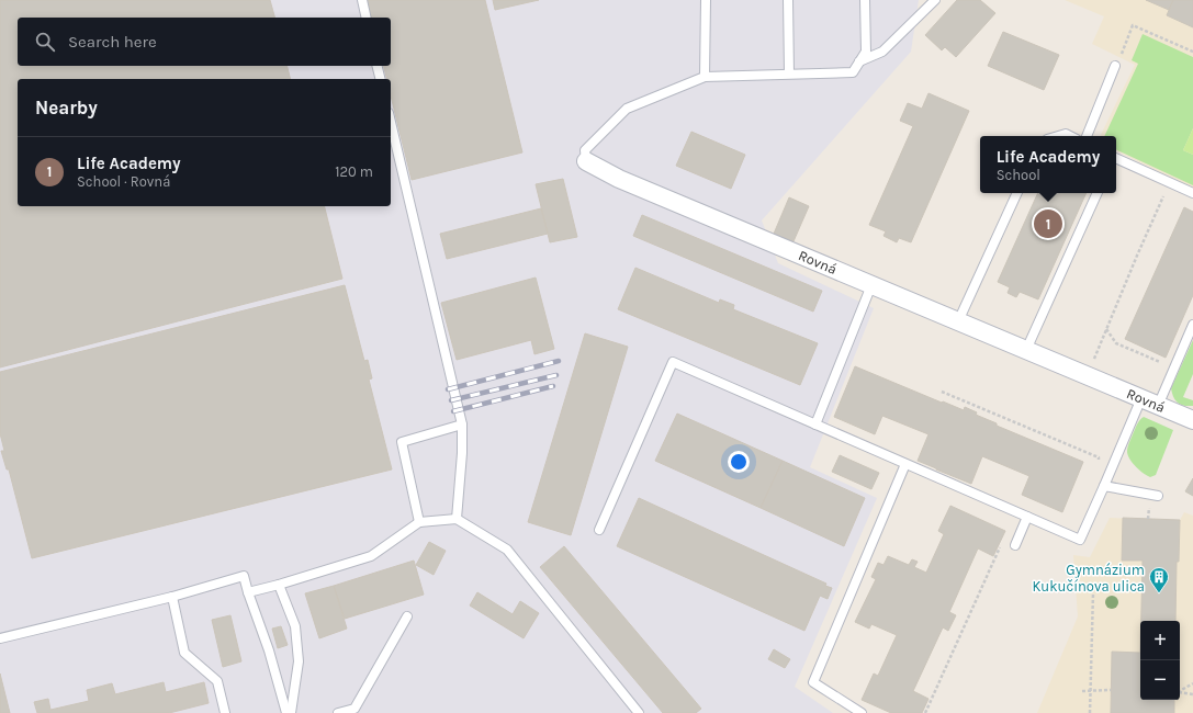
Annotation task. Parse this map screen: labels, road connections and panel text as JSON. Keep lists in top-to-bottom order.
{
  "streets": {
    "street": ["Rovná"]
  },
  "places": {
    "building": ["Gymnázium Kukučínova ulica"]
  },
  "page": {
    "search": "Search here",
    "heading": "Nearby",
    "popup": ["Life Academy", "School"],
    "list": [
      {
        "mark": "1",
        "name": "Life Academy",
        "note": "School · Rovná",
        "value": "120 m"
      }
    ],
    "pins": "1",
    "map_buttons": ["+", "−"]
  }
}
